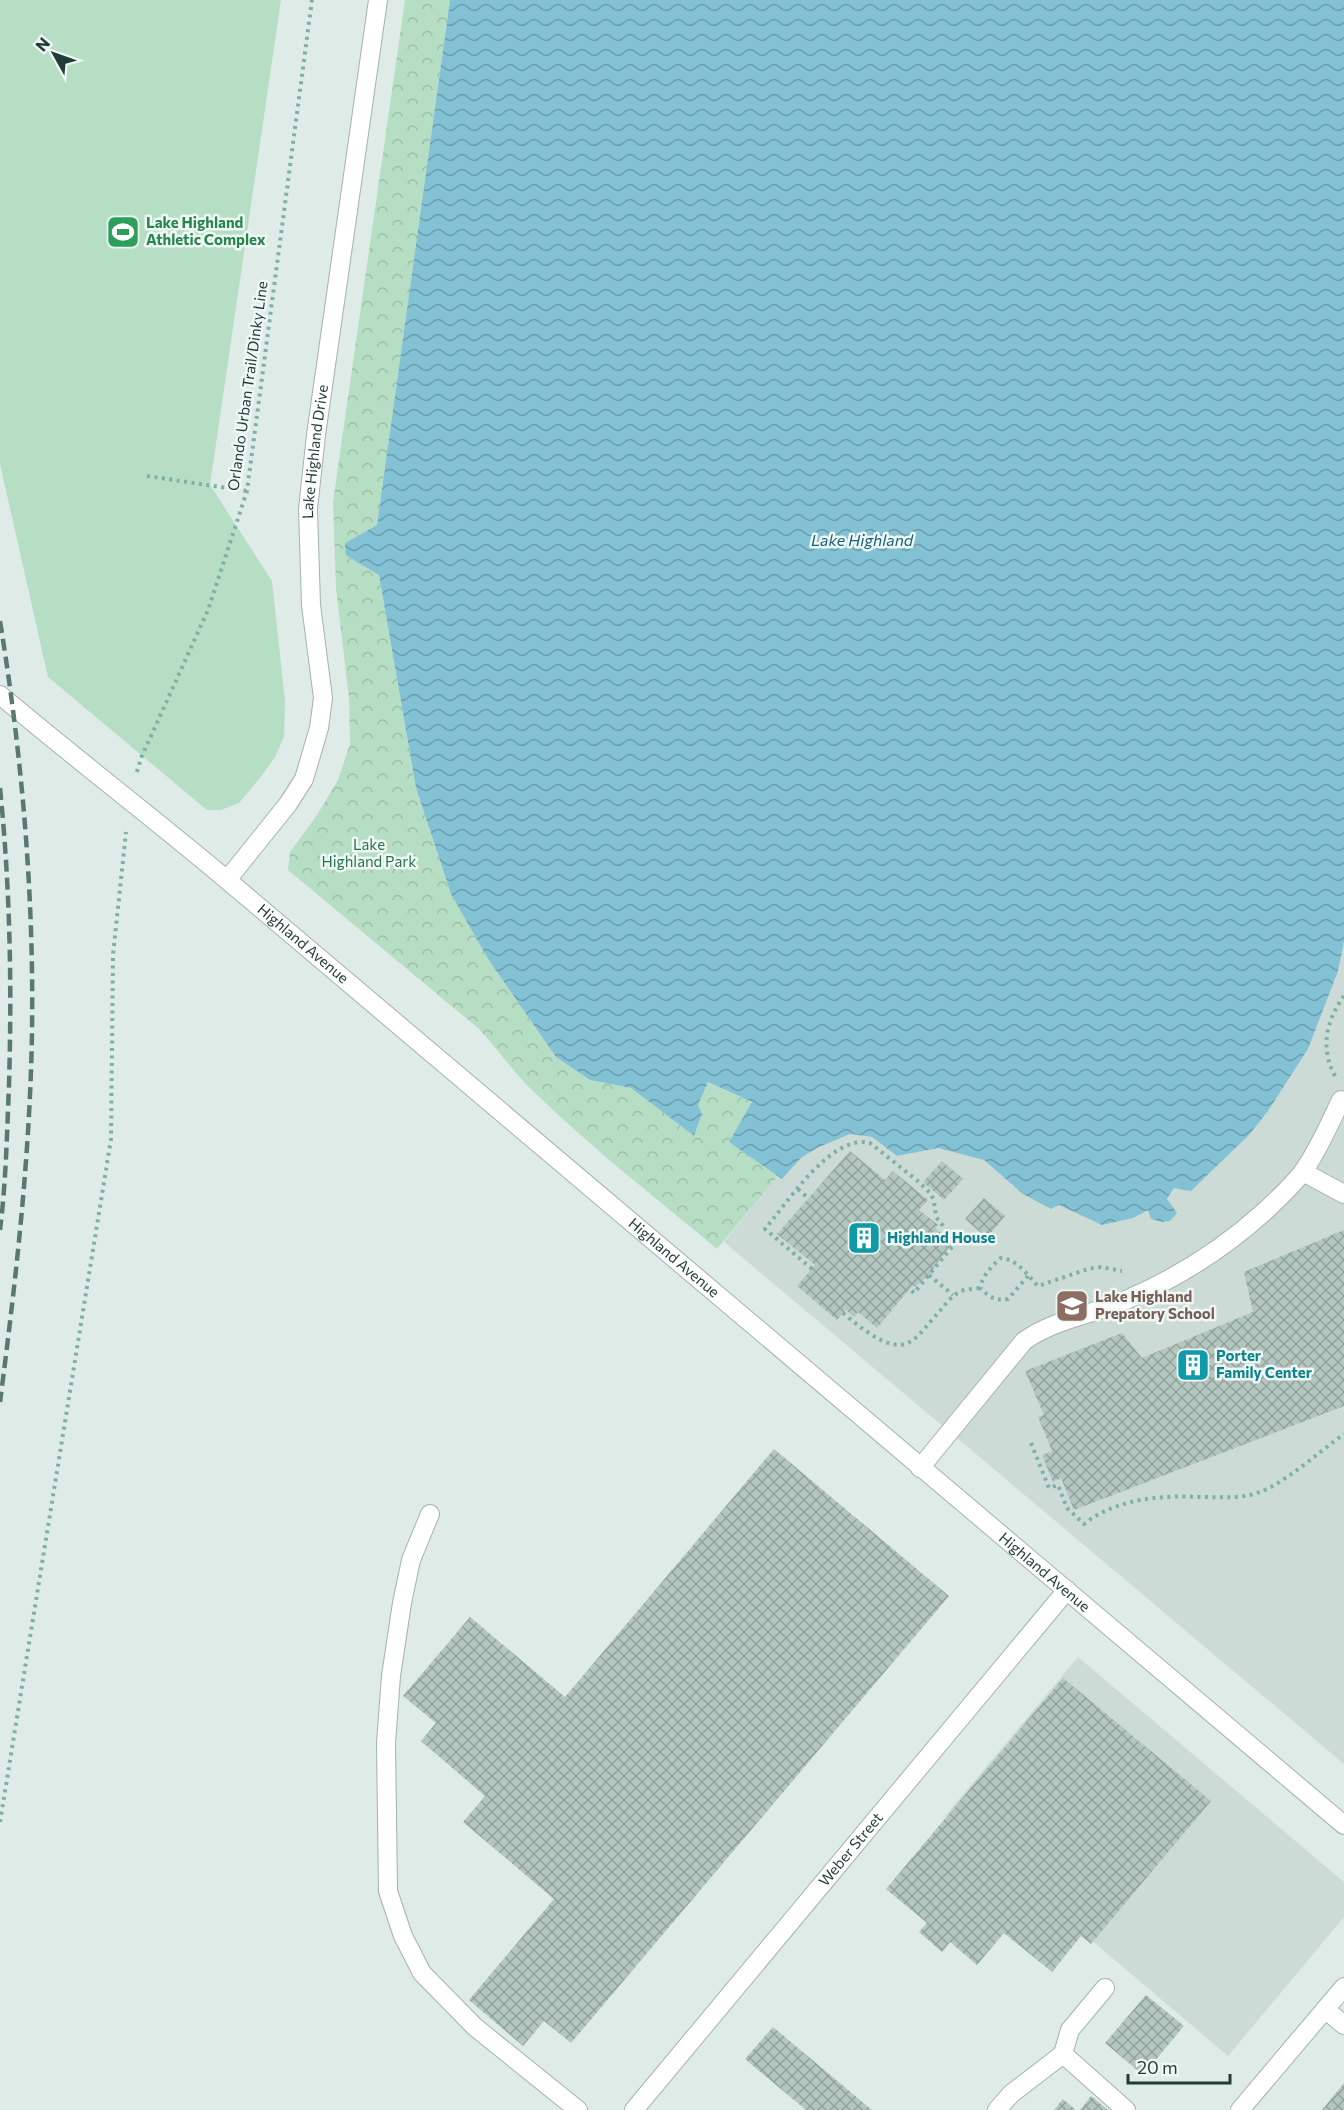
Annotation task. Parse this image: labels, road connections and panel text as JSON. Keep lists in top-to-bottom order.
{
  "streets": {
    "street": ["Lake Highland Drive", "Highland Avenue", "Weber Street"],
    "path": ["Orlando Urban Trail/Dinky Line"]
  },
  "crossings": [
    ["Lake Highland Drive", "Highland Avenue"],
    ["Highland Avenue", "Weber Street"]
  ],
  "water": ["Lake Highland"],
  "parks": ["Lake Highland Park"],
  "places": {
    "sports": ["Lake Highland Athletic Complex"],
    "building": ["Highland House", "Porter Family Center"],
    "school or university": ["Lake Highland Prepatory School"]
  },
  "scale_bar": "20 m",
  "north": "top left"
}
